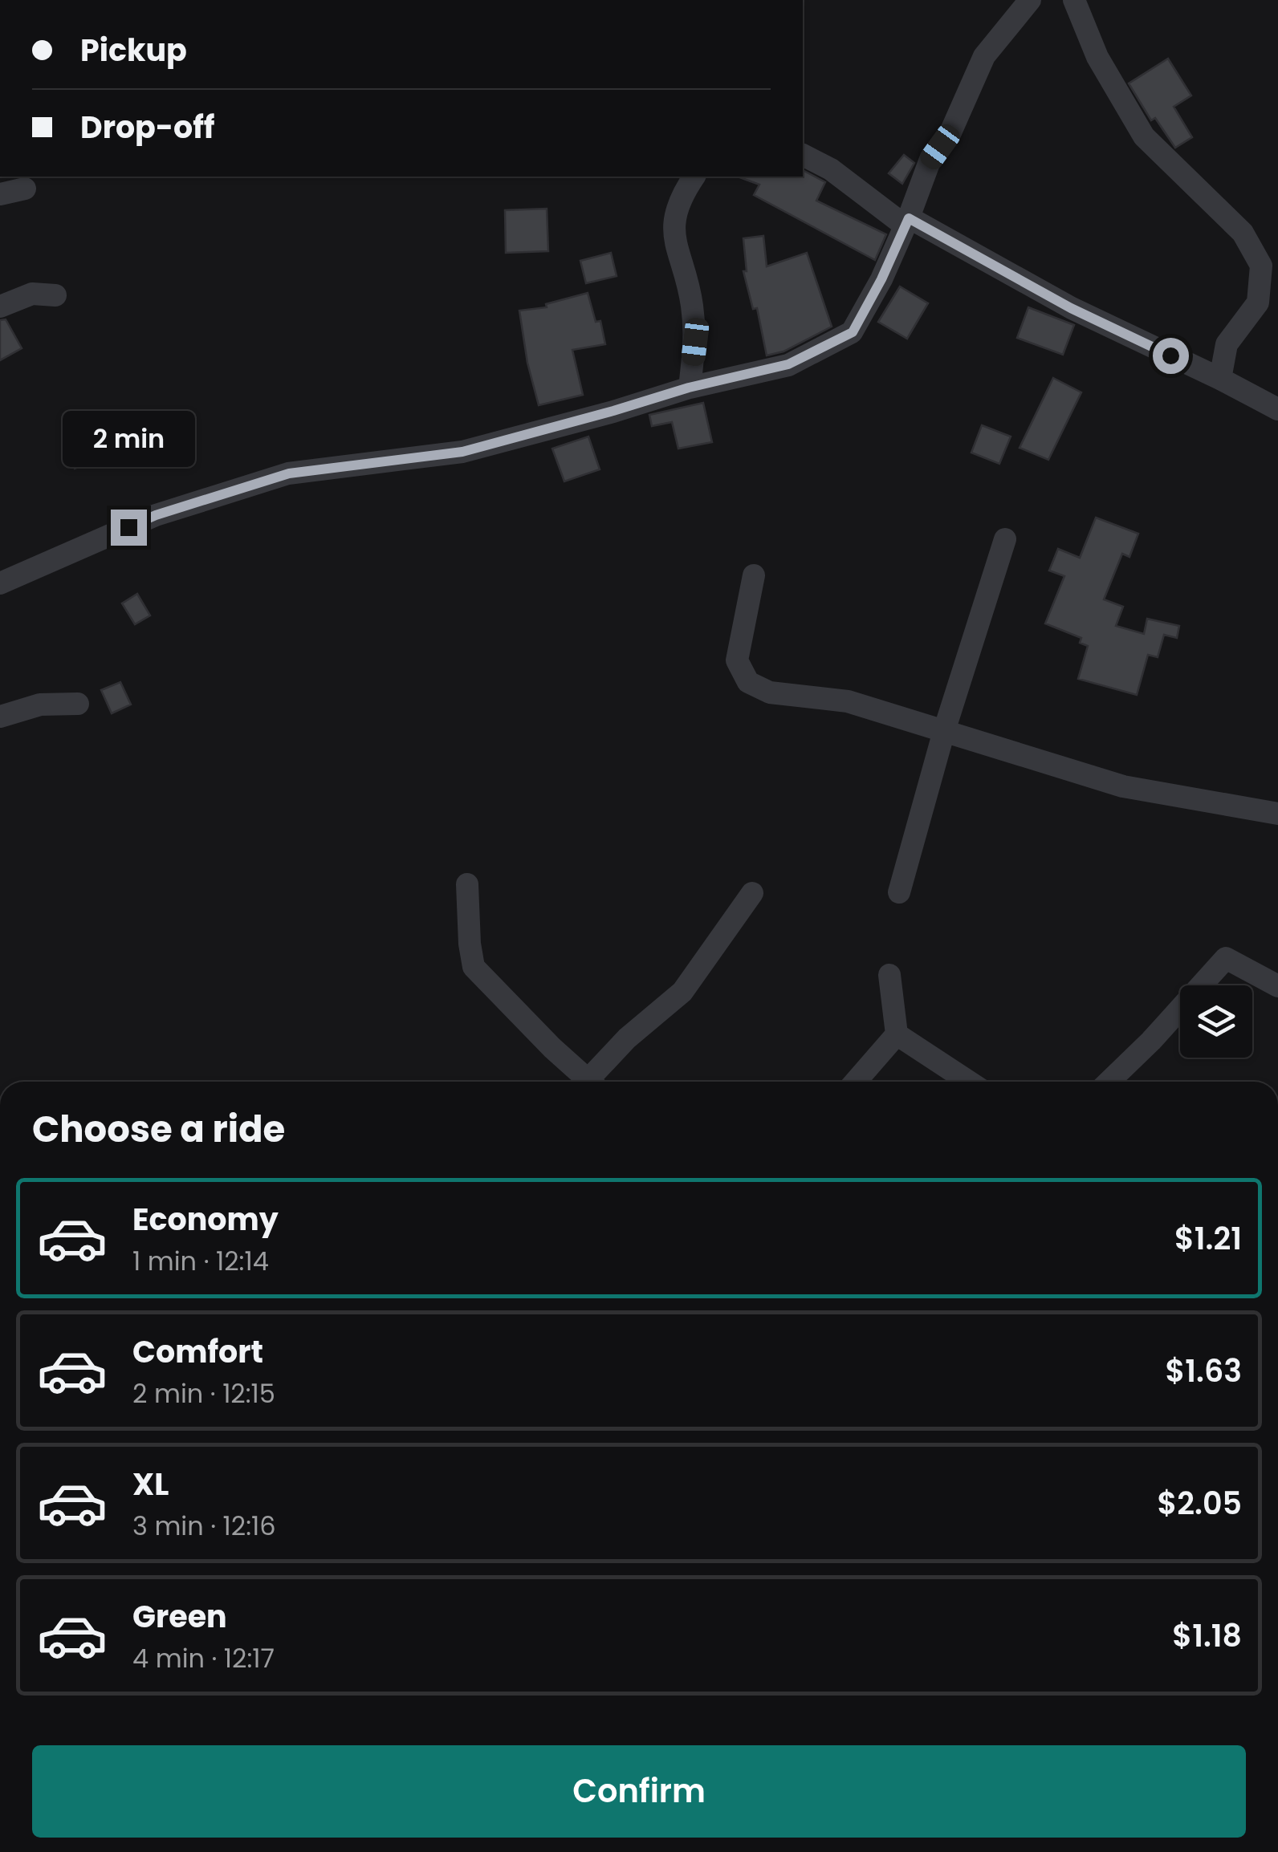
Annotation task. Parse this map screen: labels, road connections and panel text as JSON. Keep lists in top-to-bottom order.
{
  "page": {
    "banner": ["Pickup", "Drop-off"],
    "bubble": "2 min",
    "heading": "Choose a ride",
    "list": [
      {
        "name": "Economy",
        "note": "1 min · 12:14",
        "value": "$1.21"
      },
      {
        "name": "Comfort",
        "note": "2 min · 12:15",
        "value": "$1.63"
      },
      {
        "name": "XL",
        "note": "3 min · 12:16",
        "value": "$2.05"
      },
      {
        "name": "Green",
        "note": "4 min · 12:17",
        "value": "$1.18"
      }
    ],
    "buttons": "Confirm"
  }
}
